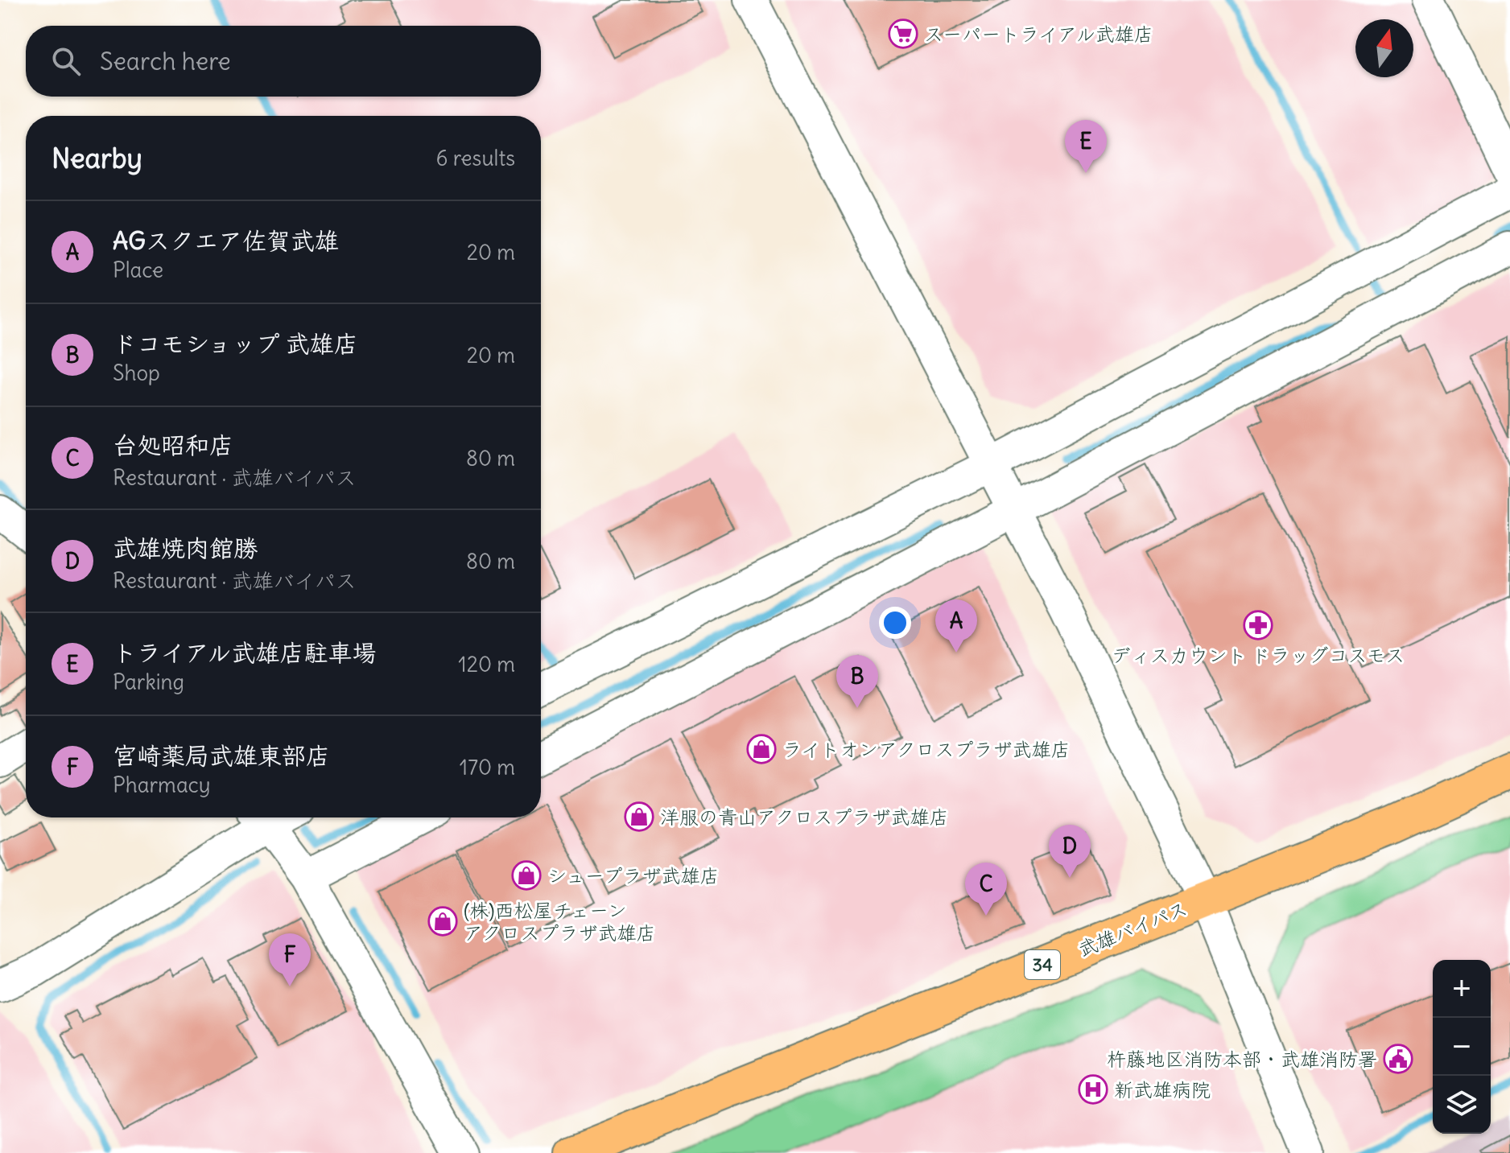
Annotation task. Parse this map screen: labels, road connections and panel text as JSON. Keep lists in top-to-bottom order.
{
  "streets": {
    "highway": ["武雄バイパス", "34"]
  },
  "places": {
    "supermarket": ["スーパートライアル武雄店"],
    "pharmacy": ["ディスカウント ドラッグコスモス"],
    "shop": [
      "ライトオンアクロスプラザ武雄店",
      "洋服の青山アクロスプラザ武雄店",
      "シュープラザ武雄店",
      "(株)西松屋チェーン アクロスプラザ武雄店"
    ],
    "public building": ["杵藤地区消防本部・武雄消防署"],
    "hospital": ["新武雄病院"]
  },
  "north": "top",
  "page": {
    "search": "Search here",
    "heading": ["Nearby", "6 results"],
    "pins": [
      "E",
      "A",
      "B",
      "D",
      "C",
      "F"
    ],
    "list": [
      {
        "mark": "A",
        "name": "AGスクエア佐賀武雄",
        "note": "Place",
        "value": "20 m"
      },
      {
        "mark": "B",
        "name": "ドコモショップ 武雄店",
        "note": "Shop",
        "value": "20 m"
      },
      {
        "mark": "C",
        "name": "台処昭和店",
        "note": "Restaurant · 武雄バイパス",
        "value": "80 m"
      },
      {
        "mark": "D",
        "name": "武雄焼肉館勝",
        "note": "Restaurant · 武雄バイパス",
        "value": "80 m"
      },
      {
        "mark": "E",
        "name": "トライアル武雄店駐車場",
        "note": "Parking",
        "value": "120 m"
      },
      {
        "mark": "F",
        "name": "宮崎薬局武雄東部店",
        "note": "Pharmacy",
        "value": "170 m"
      }
    ],
    "map_buttons": ["+", "−"]
  }
}
